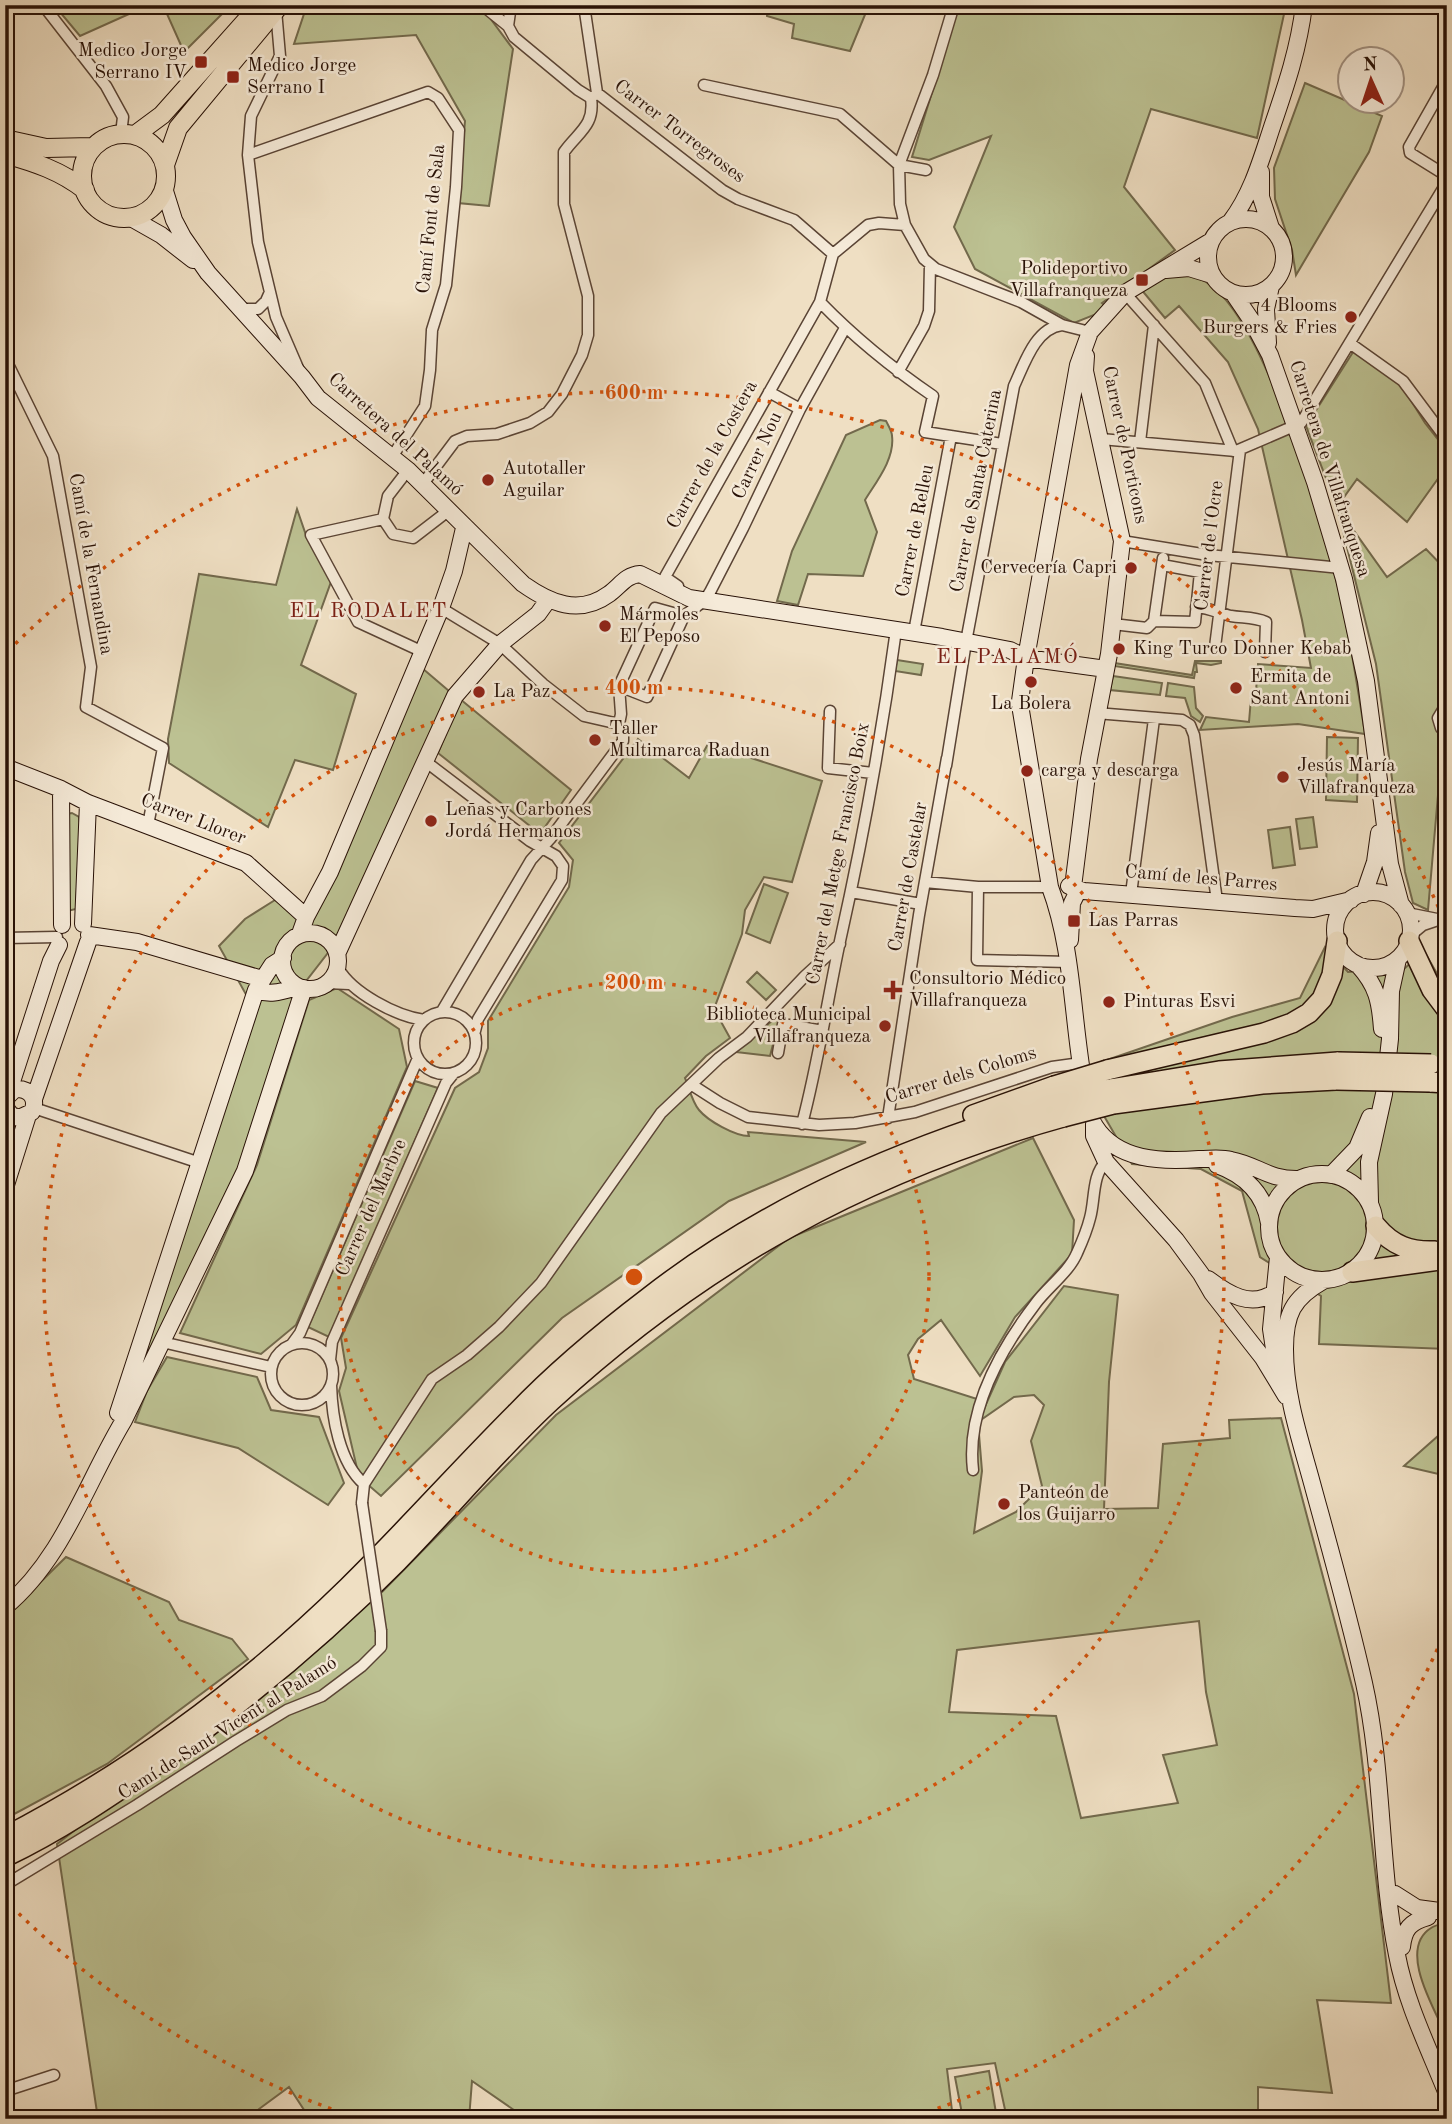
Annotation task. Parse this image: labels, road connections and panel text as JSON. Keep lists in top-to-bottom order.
{
  "streets": {
    "street": [
      "Carrer Torregroses",
      "Camí Font de Sala",
      "Carretera del Palamó",
      "Carrer de Porticons",
      "Carrer de la Costera",
      "Carrer Nou",
      "Carretera de Villafranquesa",
      "Carrer de Santa Caterina",
      "Carrer de Relleu",
      "Carrer de l'Ocre",
      "Camí de la Fernandina",
      "Carrer Llorer",
      "Carrer del Metge Francisco Boix",
      "Carrer de Castelar",
      "Camí de les Parres",
      "Carrer dels Coloms",
      "Carrer del Marbre",
      "Camí de Sant Vicent al Palamó"
    ]
  },
  "crossings": [
    ["Carrer Torregroses", "Carrer de la Costera"],
    ["Camí Font de Sala", "Carretera del Palamó"],
    ["Carretera del Palamó", "Carrer de la Costera"],
    ["Carretera del Palamó", "Carrer Nou"],
    ["Carrer de Porticons", "Camí de les Parres"],
    ["Carrer de la Costera", "Carrer Nou"],
    ["Carretera de Villafranquesa", "Camí de les Parres"],
    ["Carrer de Santa Caterina", "Carrer de Castelar"],
    ["Camí de la Fernandina", "Carrer Llorer"],
    ["Carrer del Metge Francisco Boix", "Carrer dels Coloms"],
    ["Carrer del Metge Francisco Boix", "Camí de Sant Vicent al Palamó"],
    ["Carrer de Castelar", "Carrer dels Coloms"],
    ["Carrer dels Coloms", "Camí de Sant Vicent al Palamó"]
  ],
  "districts": ["EL RODALET", "EL PALAMÓ"],
  "places": {
    "transit": [
      "Medico Jorge Serrano IV",
      "Medico Jorge Serrano I",
      "Polideportivo Villafranqueza",
      "Las Parras"
    ],
    "other": [
      "4 Blooms Burgers & Fries",
      "Autotaller Aguilar",
      "Cervecería Capri",
      "Mármoles El Peposo",
      "King Turco Donner Kebab",
      "La Bolera",
      "Ermita de Sant Antoni",
      "La Paz",
      "Taller Multimarca Raduan",
      "carga y descarga",
      "Jesús María Villafranqueza",
      "Leñas y Carbones Jordá Hermanos",
      "Pinturas Esvi",
      "Biblioteca Municipal Villafranqueza",
      "Panteón de los Guijarro"
    ],
    "health": ["Consultorio Médico Villafranqueza"]
  },
  "north": "top",
  "rings": ["600 m", "400 m", "200 m"]
}
